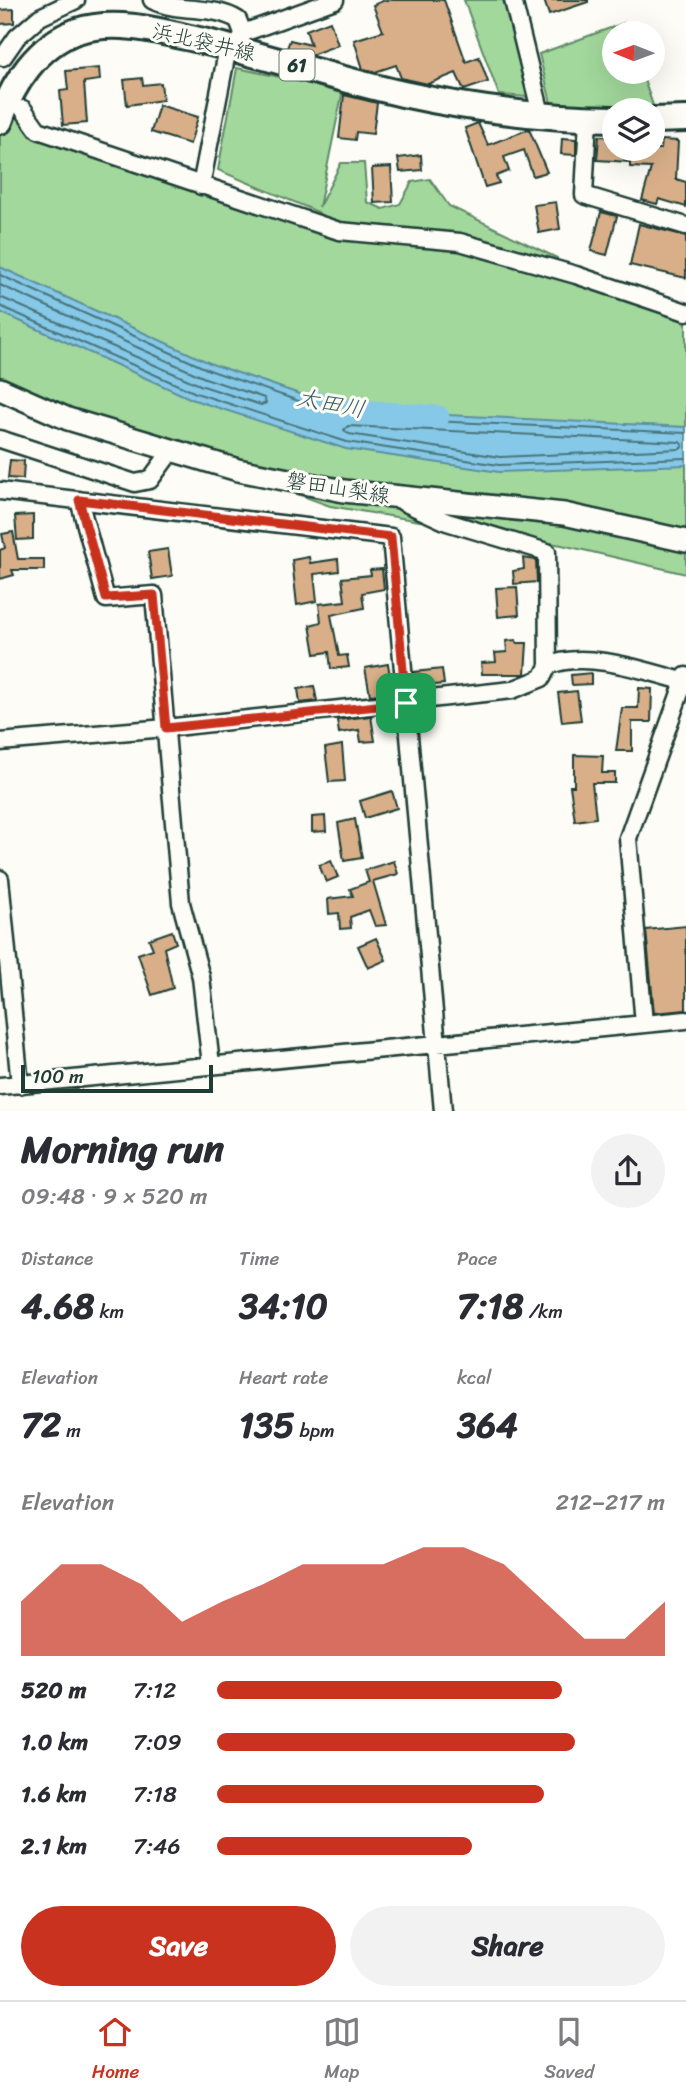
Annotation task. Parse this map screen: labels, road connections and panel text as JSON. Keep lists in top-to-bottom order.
{
  "streets": {
    "main road": ["浜北袋井線", "61", "磐田山梨線"]
  },
  "water": ["太田川"],
  "scale_bar": "100 m",
  "north": "left",
  "page": {
    "scale": "100 m",
    "heading": ["Morning run", "09:48 · 9 × 520 m"],
    "stats": [
      ["Distance", "4.68 km"],
      ["Time", "34:10"],
      ["Pace", "7:18 /km"],
      ["Elevation", "72 m"],
      ["Heart rate", "135 bpm"],
      ["kcal", "364"]
    ],
    "chart": ["Elevation", "212–217 m"],
    "list": [
      {
        "name": "520 m",
        "note": "7:12"
      },
      {
        "name": "1.0 km",
        "note": "7:09"
      },
      {
        "name": "1.6 km",
        "note": "7:18"
      },
      {
        "name": "2.1 km",
        "note": "7:46"
      }
    ],
    "buttons": ["Save", "Share"],
    "tabs": ["Home", "Map", "Saved"]
  }
}
